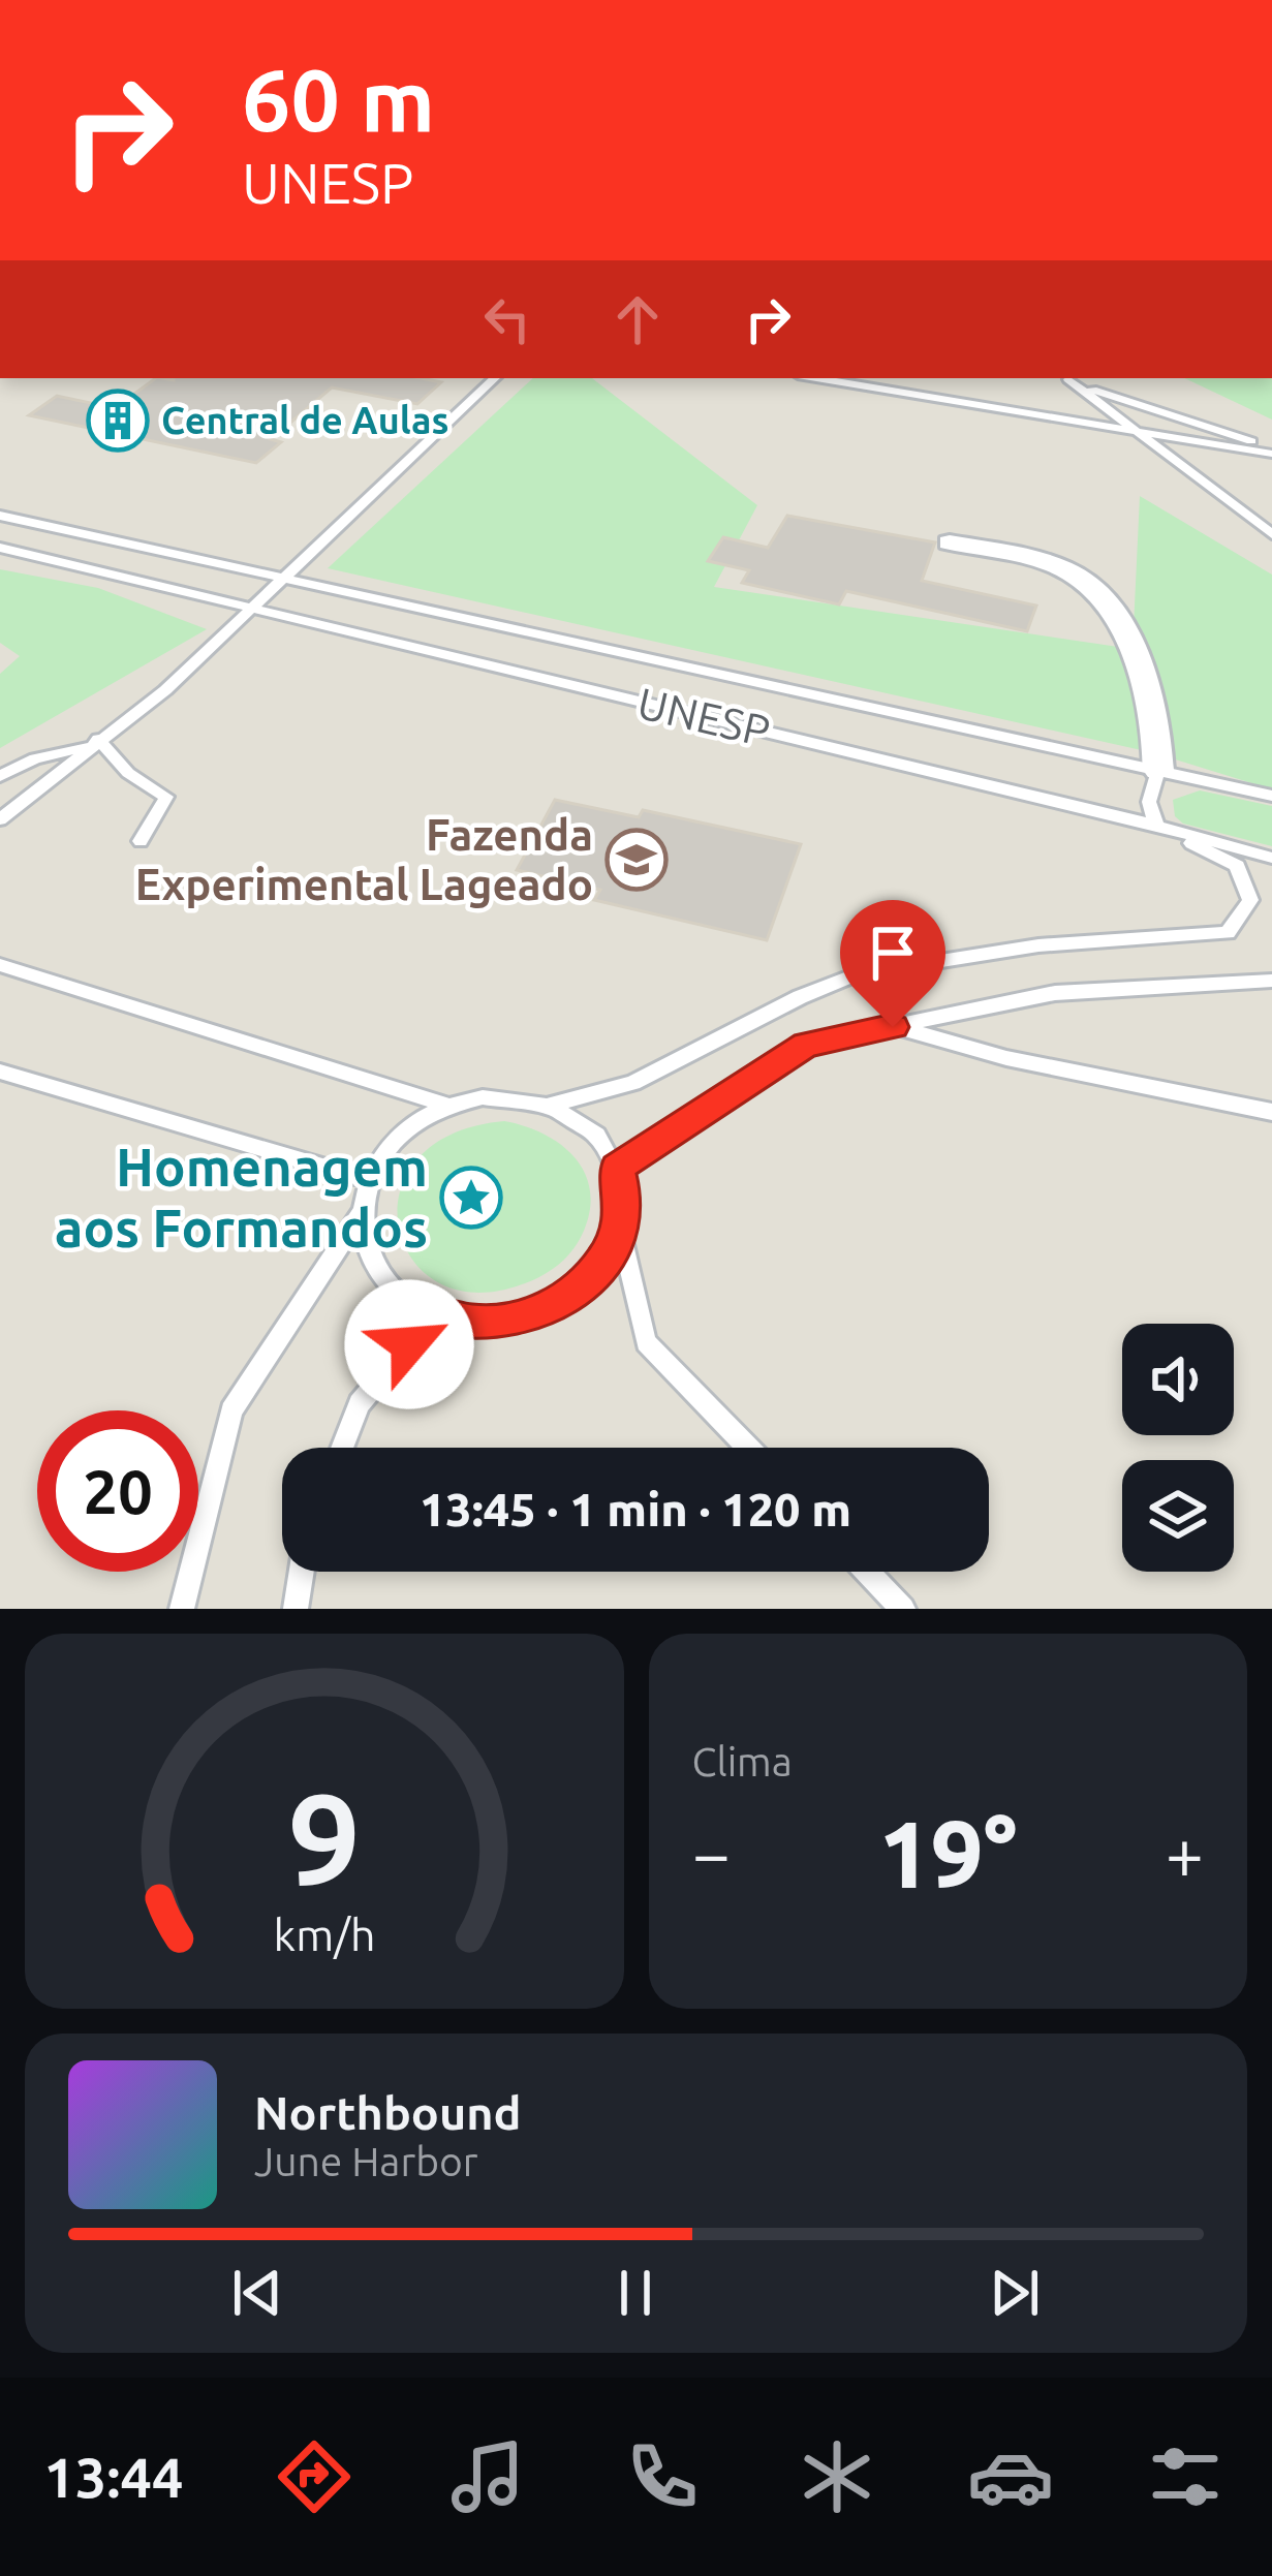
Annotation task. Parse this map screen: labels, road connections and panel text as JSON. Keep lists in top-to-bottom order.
{
  "streets": {
    "lane": ["UNESP"]
  },
  "places": {
    "building": ["Central de Aulas"],
    "school or university": ["Fazenda Experimental Lageado"],
    "place": ["Homenagem aos Formandos"]
  },
  "page": {
    "turn": ["60 m", "UNESP"],
    "limit": "20",
    "trip": "13:45 · 1 min · 120 m",
    "tile": "Clima",
    "heat": ["−", "19°", "+"],
    "song": ["Northbound", "June Harbor"],
    "tabs": "13:44",
    "gauge": ["9", "km/h"]
  }
}
